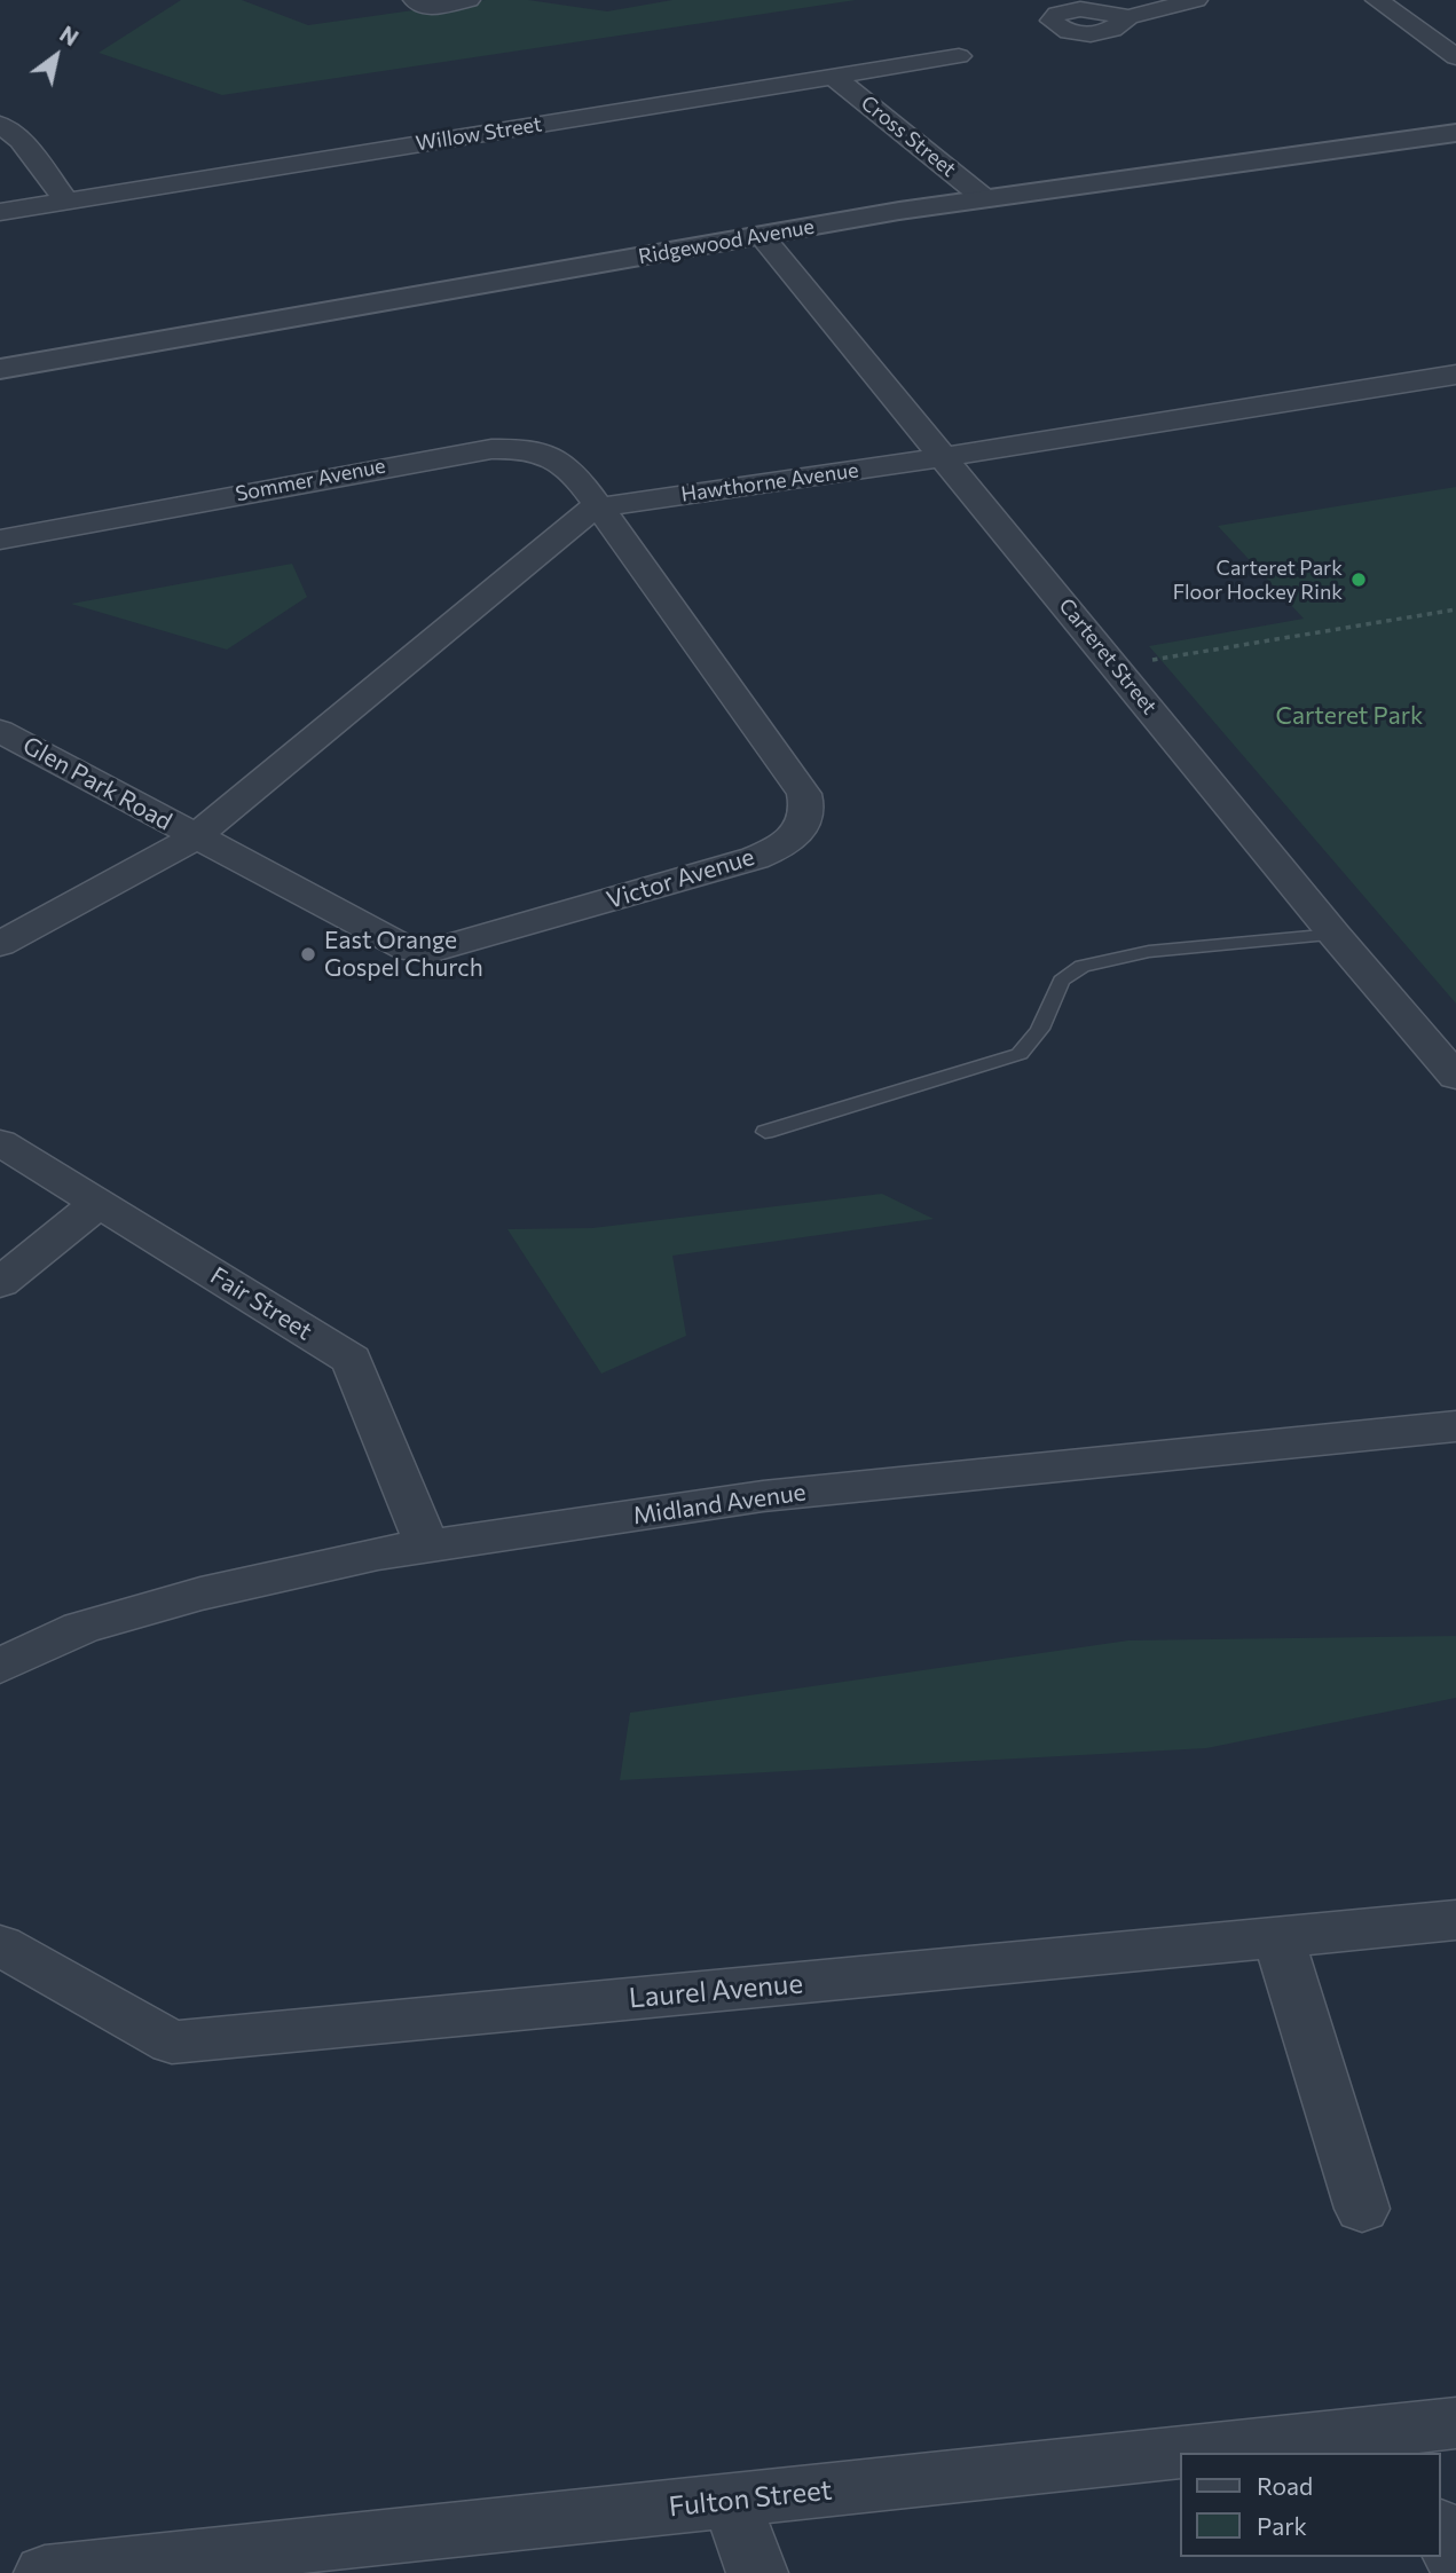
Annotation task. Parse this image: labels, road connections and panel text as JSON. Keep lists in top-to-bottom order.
{
  "streets": {
    "street": [
      "Willow Street",
      "Cross Street",
      "Ridgewood Avenue",
      "Sommer Avenue",
      "Hawthorne Avenue",
      "Carteret Street",
      "Glen Park Road",
      "Victor Avenue",
      "Fair Street",
      "Midland Avenue",
      "Laurel Avenue",
      "Fulton Street"
    ]
  },
  "crossings": [
    ["Willow Street", "Cross Street"],
    ["Cross Street", "Ridgewood Avenue"],
    ["Ridgewood Avenue", "Carteret Street"],
    ["Sommer Avenue", "Hawthorne Avenue"],
    ["Sommer Avenue", "Victor Avenue"],
    ["Hawthorne Avenue", "Carteret Street"],
    ["Hawthorne Avenue", "Glen Park Road"],
    ["Hawthorne Avenue", "Victor Avenue"],
    ["Glen Park Road", "Victor Avenue"],
    ["Fair Street", "Midland Avenue"]
  ],
  "parks": ["Carteret Park"],
  "places": ["Carteret Park Floor Hockey Rink", "East Orange Gospel Church"],
  "legend": ["Road", "Park"],
  "north": "top right"
}
